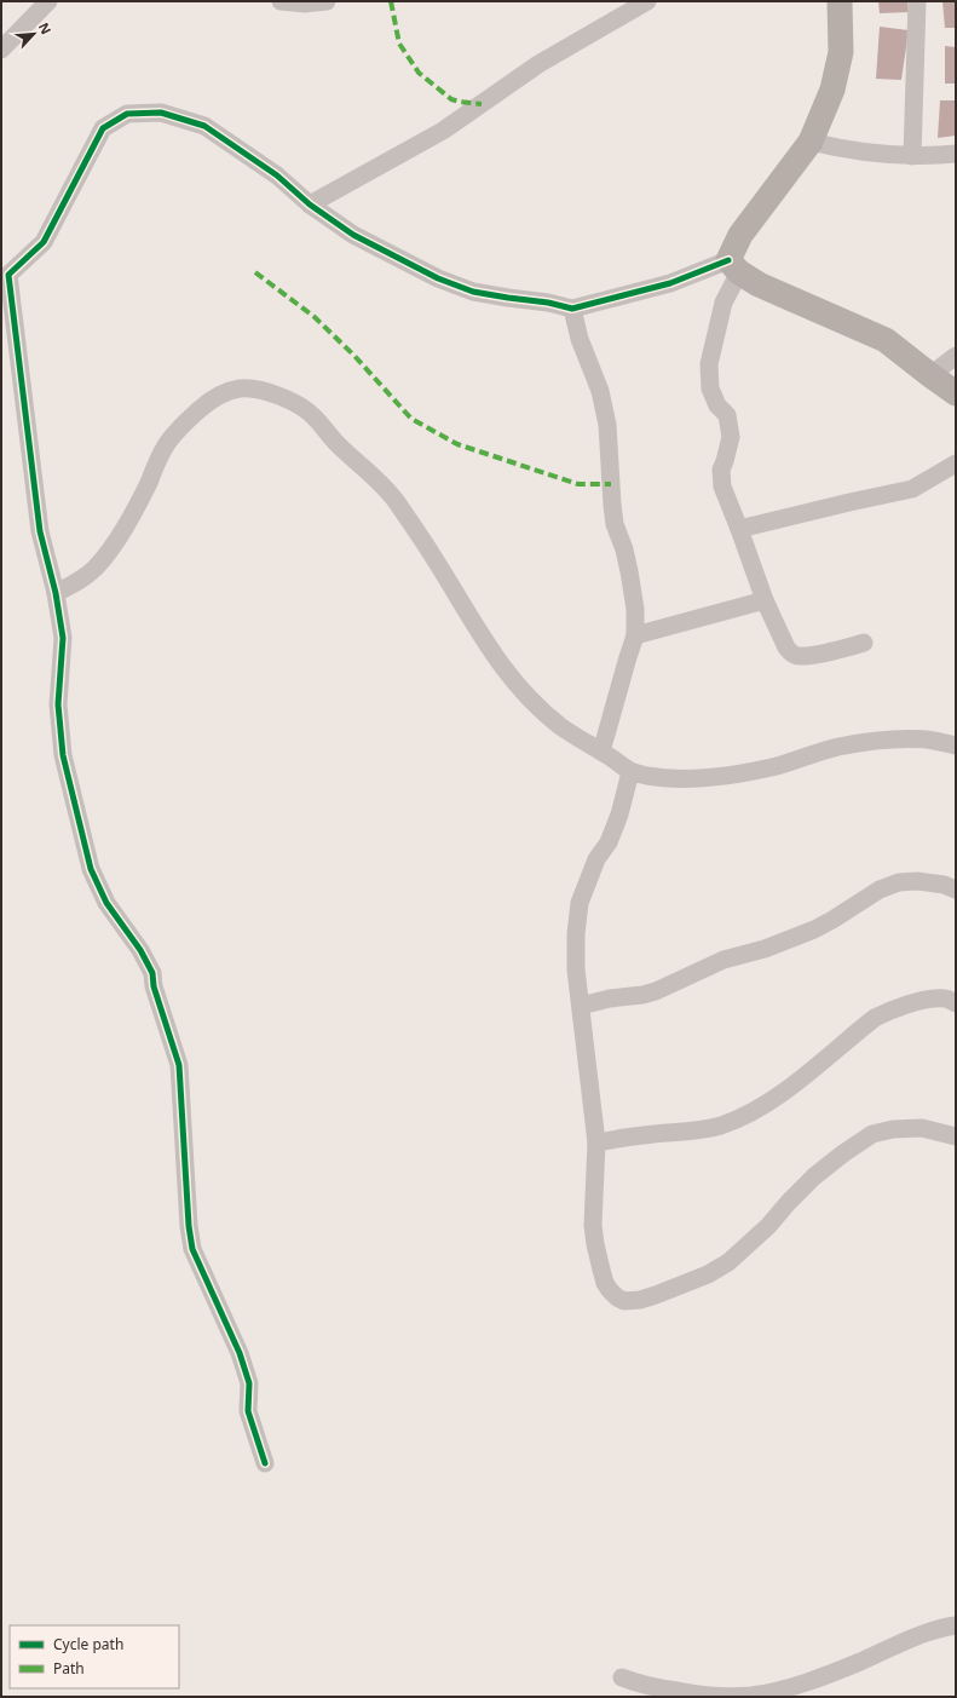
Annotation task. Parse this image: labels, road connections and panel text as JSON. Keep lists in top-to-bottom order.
{
  "legend": ["Cycle path", "Path"],
  "north": "top right"
}
